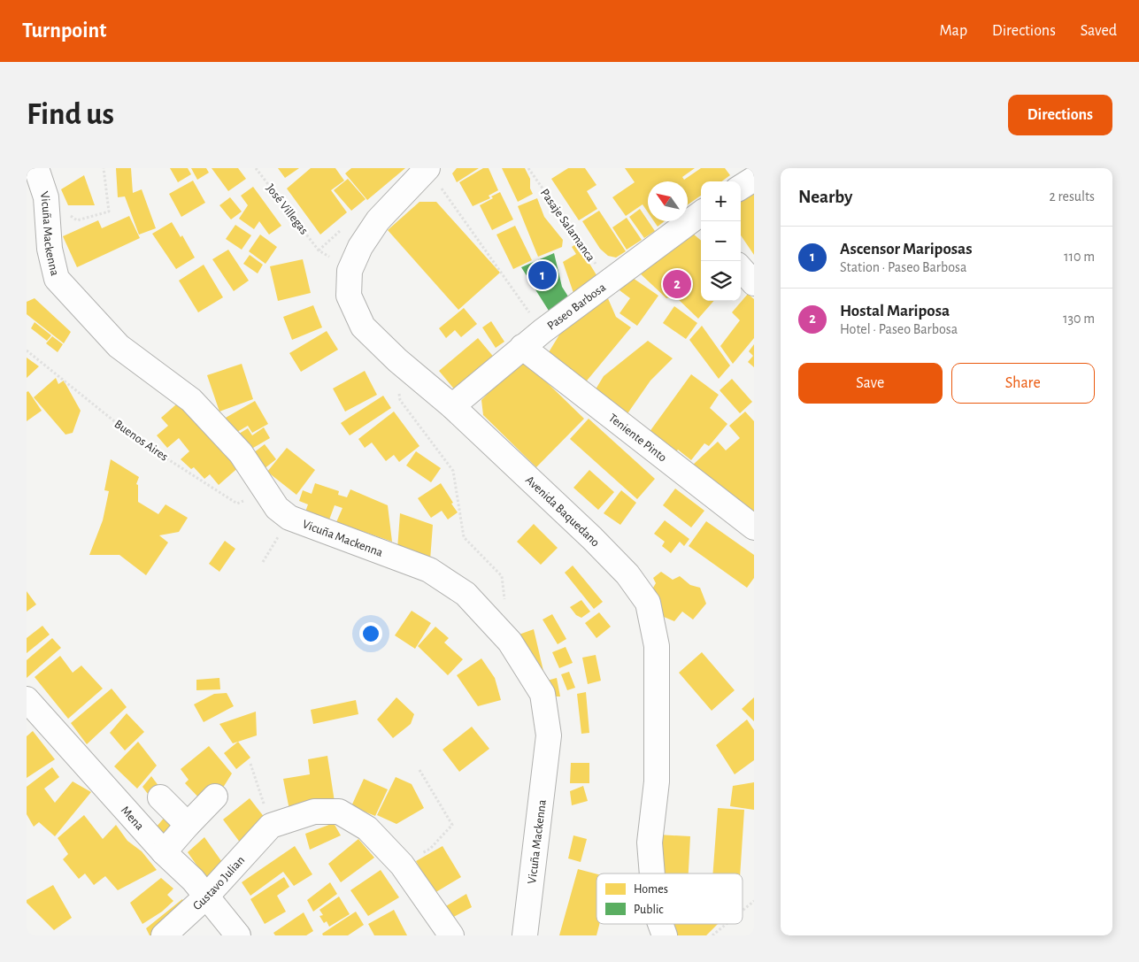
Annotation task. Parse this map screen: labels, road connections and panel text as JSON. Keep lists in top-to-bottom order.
{
  "streets": {
    "street": [
      "Vicuña Mackenna",
      "Paseo Barbosa",
      "Teniente Pinto",
      "Avenida Baquedano",
      "Mena",
      "Gustavo Julian"
    ],
    "path": ["José Villegas", "Pasaje Salamanca", "Buenos Aires"]
  },
  "crossings": [
    ["Pasaje Salamanca", "Paseo Barbosa"],
    ["Vicuña Mackenna", "Buenos Aires"],
    ["Paseo Barbosa", "Teniente Pinto"],
    ["Paseo Barbosa", "Avenida Baquedano"],
    ["Mena", "Gustavo Julian"]
  ],
  "legend": ["Homes", "Public"],
  "north": "top left",
  "page": {
    "header": "Turnpoint",
    "nav": ["Map", "Directions", "Saved"],
    "buttons": [
      "Directions",
      ["Save", "Share"]
    ],
    "title": "Find us",
    "heading": ["Nearby", "2 results"],
    "map_buttons": ["+", "−"],
    "list": [
      {
        "mark": "1",
        "name": "Ascensor Mariposas",
        "note": "Station · Paseo Barbosa",
        "value": "110 m"
      },
      {
        "mark": "2",
        "name": "Hostal Mariposa",
        "note": "Hotel · Paseo Barbosa",
        "value": "130 m"
      }
    ],
    "pins": ["1", "2"]
  }
}
